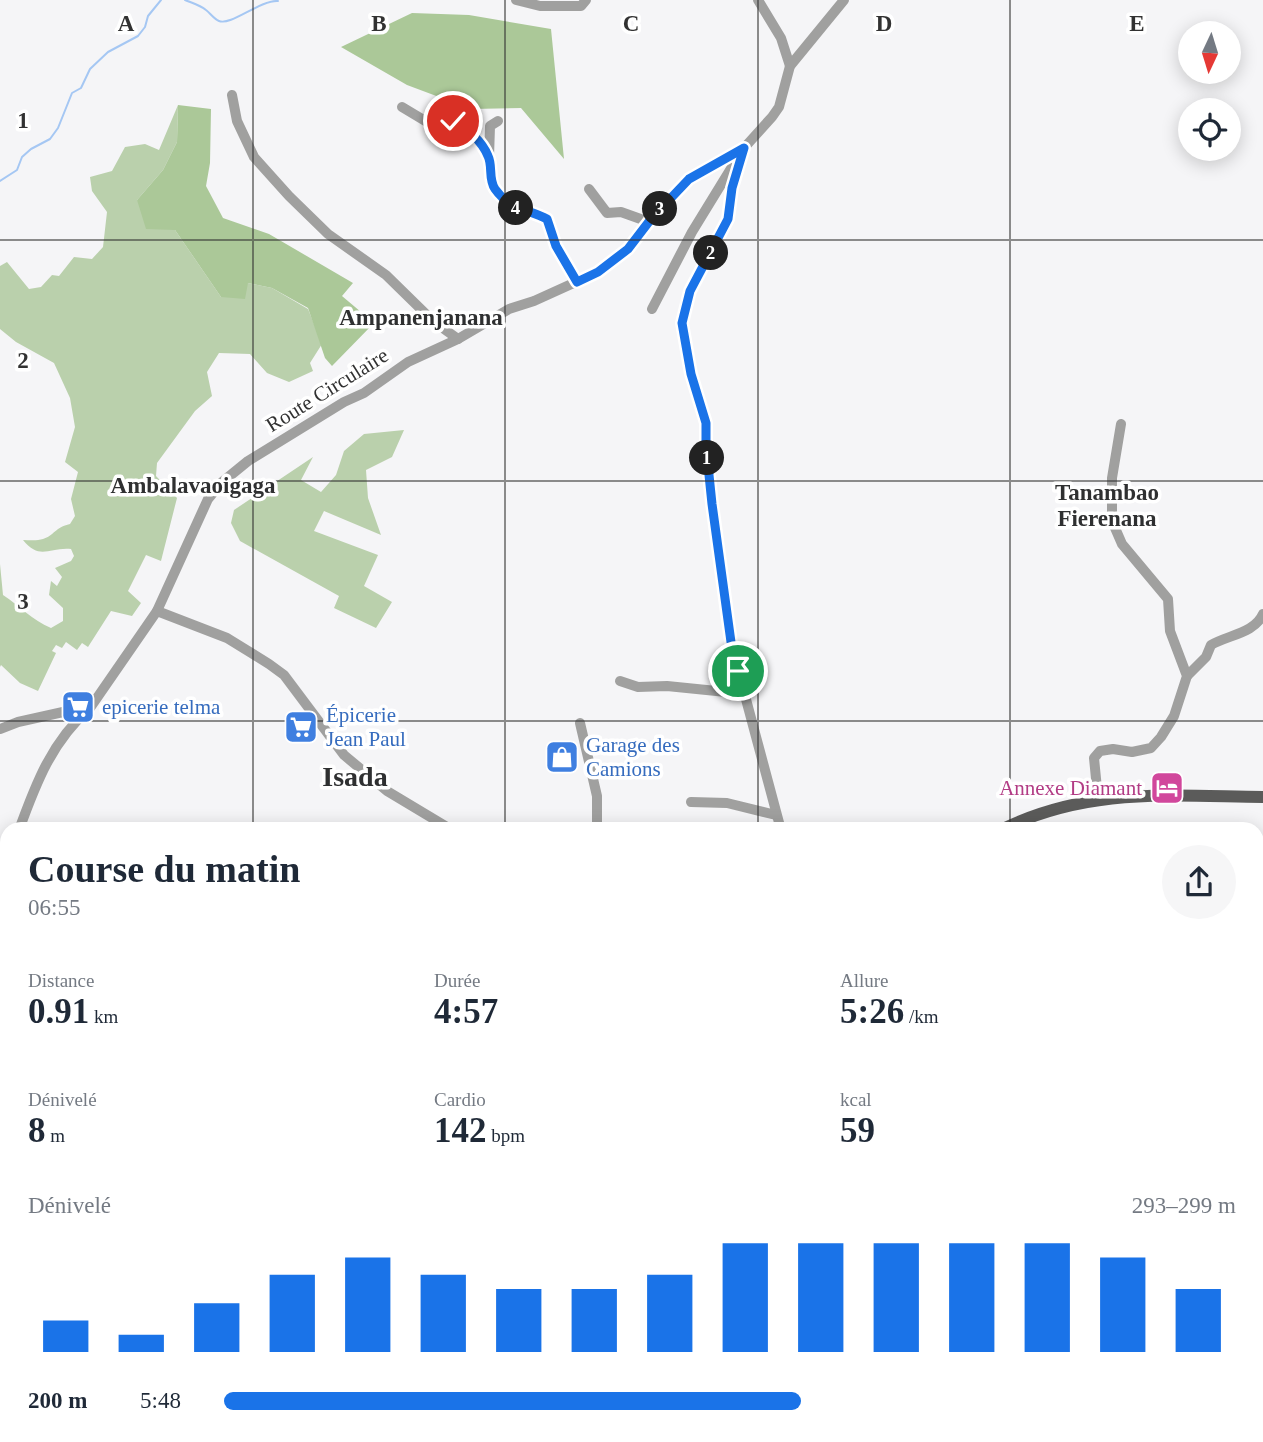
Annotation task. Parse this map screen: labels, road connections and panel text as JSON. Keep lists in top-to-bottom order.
{
  "streets": {
    "street": ["Route Circulaire"]
  },
  "districts": [
    "Ampanenjanana",
    "Ambalavaoigaga",
    "Tanambao Fierenana",
    "Isada"
  ],
  "places": {
    "supermarket": ["epicerie telma", "Épicerie Jean Paul"],
    "shop": ["Garage des Camions"],
    "hotel": ["Annexe Diamant"]
  },
  "north": "bottom",
  "page": {
    "pins": [
      "4",
      "3",
      "2",
      "1"
    ],
    "heading": ["Course du matin", "06:55"],
    "stats": [
      ["Distance", "0.91 km"],
      ["Durée", "4:57"],
      ["Allure", "5:26 /km"],
      ["Dénivelé", "8 m"],
      ["Cardio", "142 bpm"],
      ["kcal", "59"]
    ],
    "chart": ["Dénivelé", "293–299 m"],
    "list": [
      {
        "name": "200 m",
        "note": "5:48"
      }
    ]
  },
  "grid": {
    "columns": [
      "A",
      "B",
      "C",
      "D",
      "E"
    ],
    "rows": ["1", "2", "3"]
  }
}
